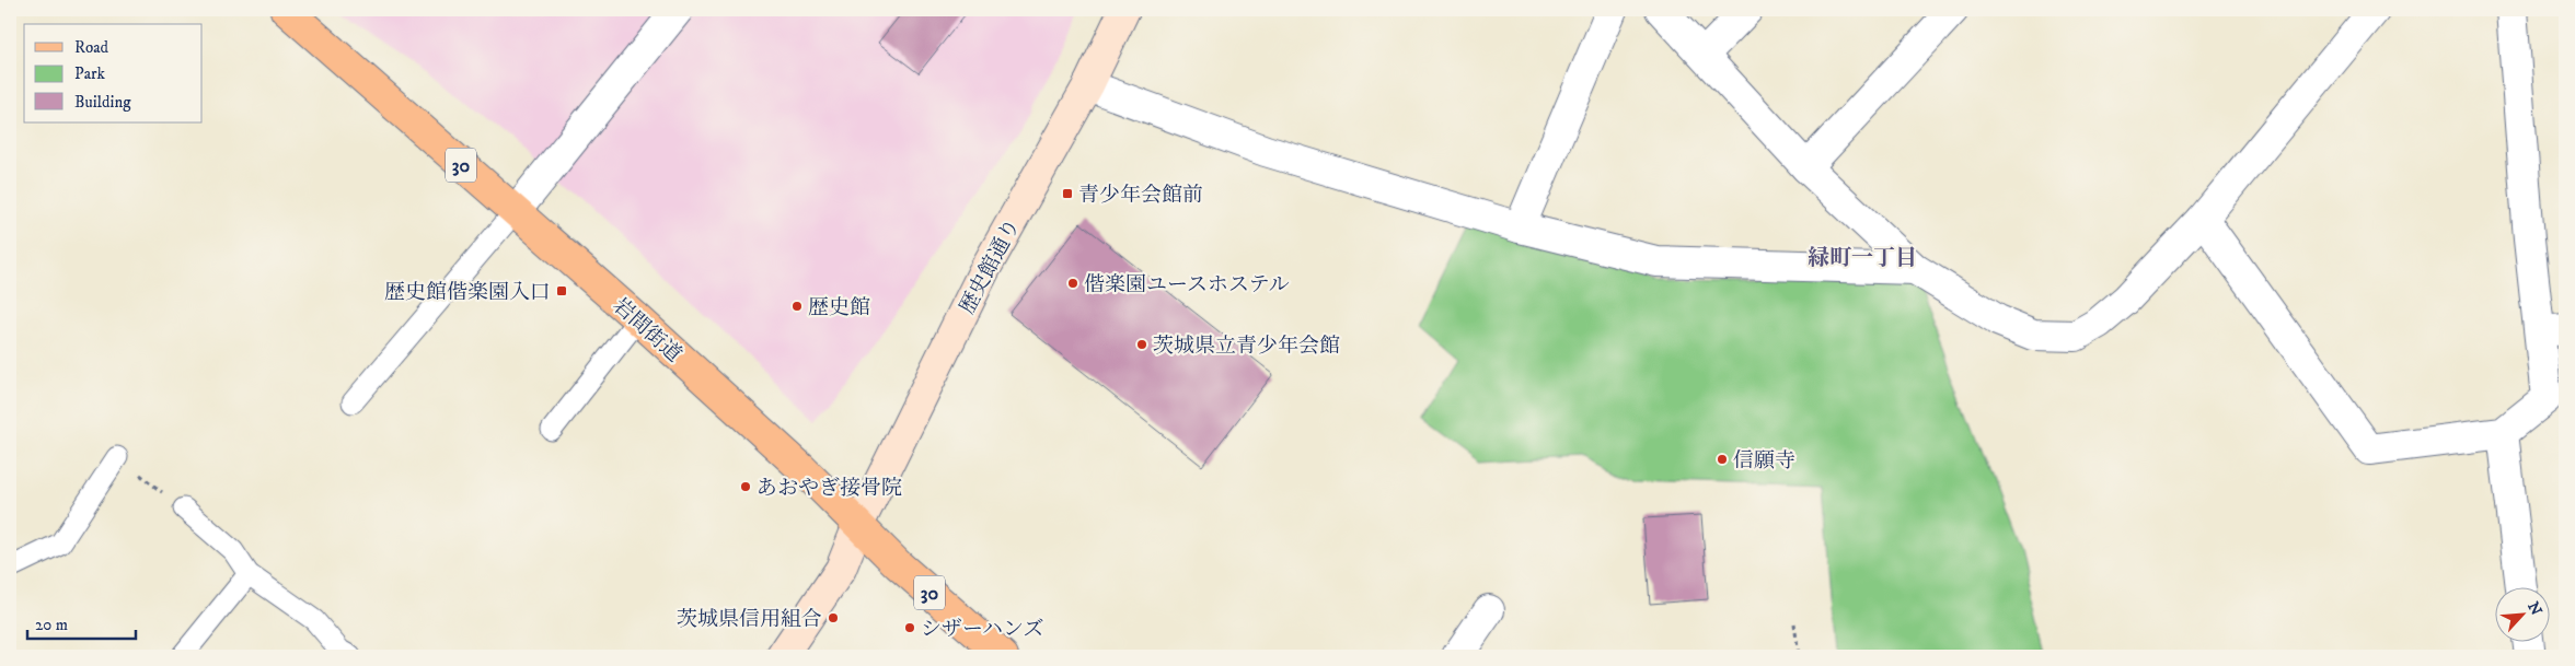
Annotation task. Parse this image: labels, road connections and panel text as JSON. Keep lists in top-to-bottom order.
{
  "streets": {
    "main road": ["30", "岩間街道"],
    "street": ["歴史館通り"]
  },
  "crossings": [
    ["歴史館通り", "岩間街道"]
  ],
  "districts": ["緑町一丁目"],
  "places": {
    "transit": ["青少年会館前", "歴史館偕楽園入口"],
    "other": [
      "偕楽園ユースホステル",
      "歴史館",
      "茨城県立青少年会館",
      "信願寺",
      "あおやぎ接骨院",
      "茨城県信用組合",
      "シザーハンズ"
    ]
  },
  "legend": ["Road", "Park", "Building"],
  "scale_bar": "20 m",
  "north": "top right"
}
